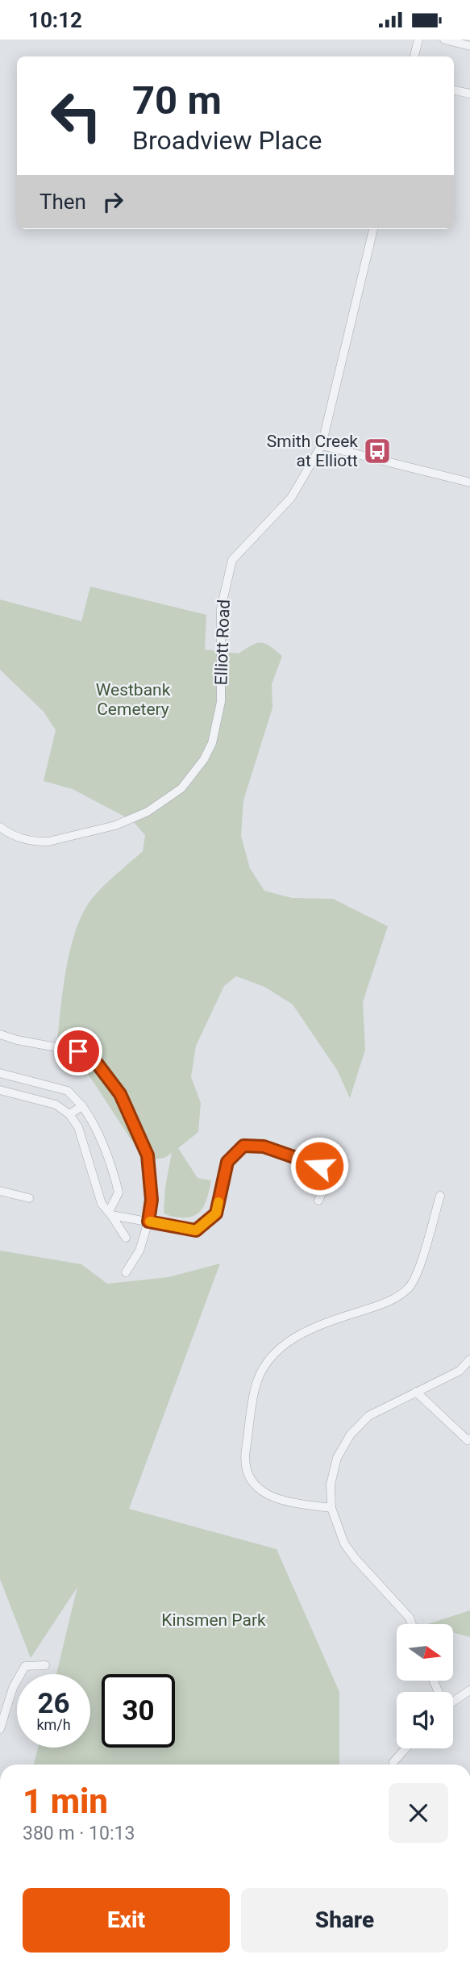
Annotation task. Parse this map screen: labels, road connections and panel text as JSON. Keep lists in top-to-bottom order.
{
  "streets": {
    "street": ["Elliott Road"]
  },
  "parks": ["Westbank Cemetery", "Kinsmen Park"],
  "places": {
    "bus stop": ["Smith Creek at Elliott"]
  },
  "north": "right",
  "page": {
    "status": "10:12",
    "turn": ["70 m", "Broadview Place"],
    "then": "Then",
    "speed": "26 km/h",
    "limit": "30",
    "heading": ["1 min", "380 m · 10:13"],
    "buttons": ["Exit", "Share"]
  }
}
